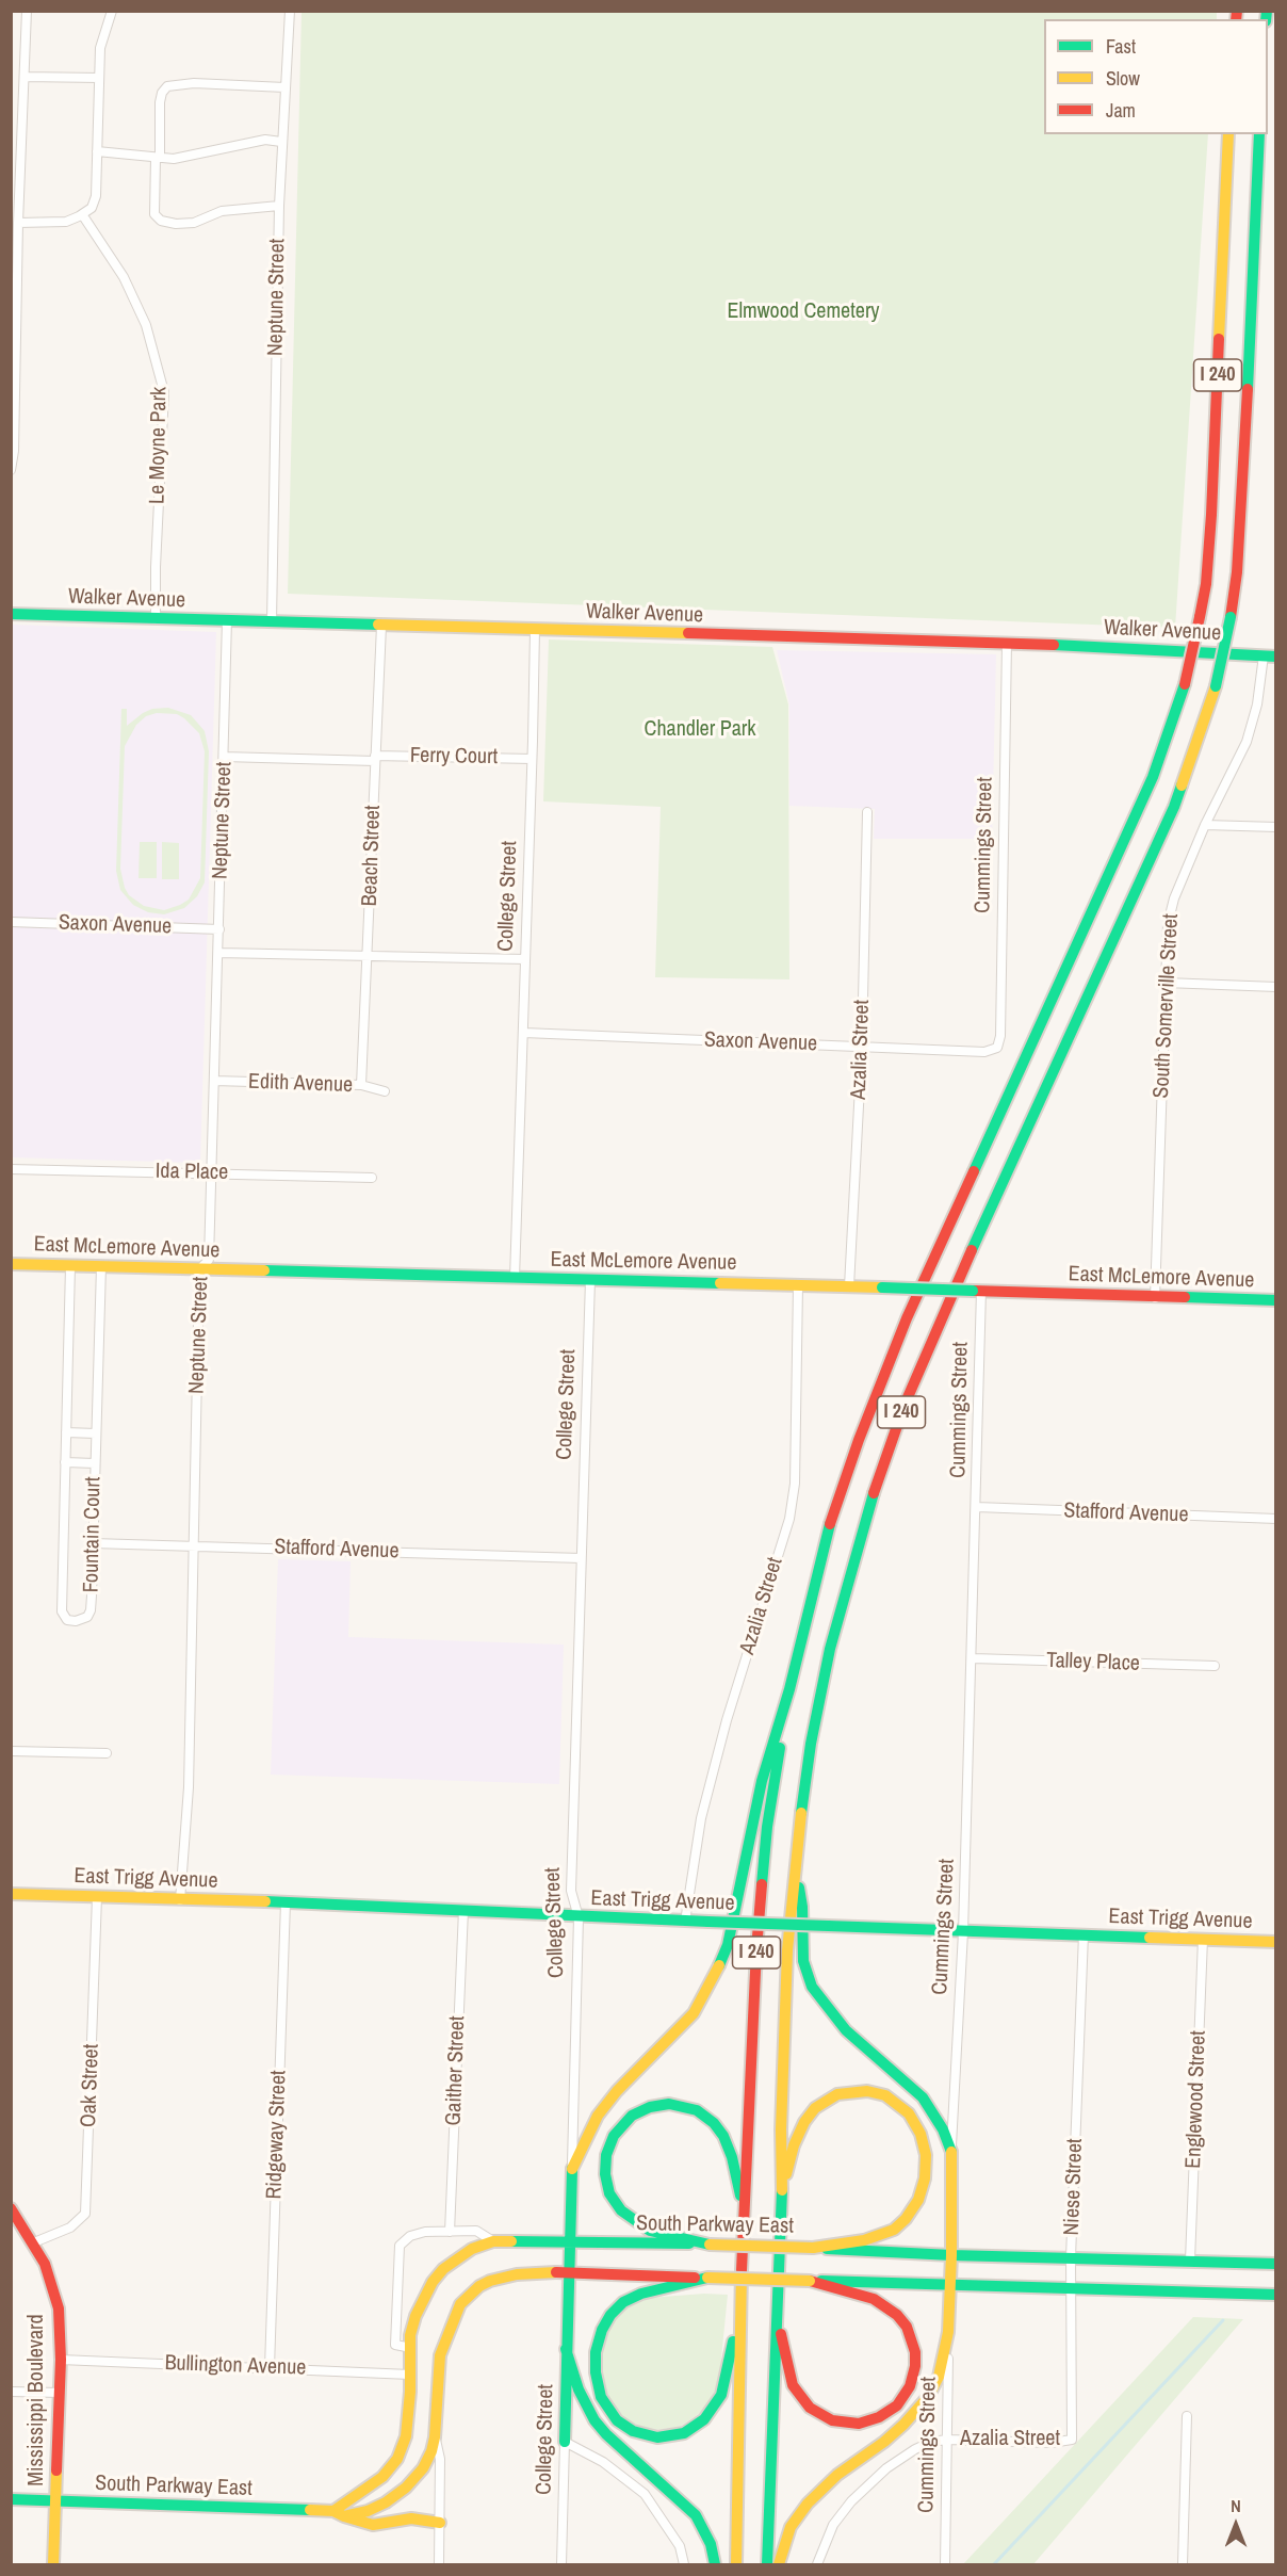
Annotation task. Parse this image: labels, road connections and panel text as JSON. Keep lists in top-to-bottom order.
{
  "streets": {
    "main road": [
      "I 240",
      "Walker Avenue",
      "Cummings Street",
      "College Street",
      "East McLemore Avenue",
      "East Trigg Avenue",
      "South Parkway East",
      "Mississippi Boulevard"
    ],
    "street": [
      "Neptune Street",
      "Le Moyne Park",
      "Ferry Court",
      "Beach Street",
      "Saxon Avenue",
      "South Somerville Street",
      "Azalia Street",
      "Edith Avenue",
      "Ida Place",
      "Stafford Avenue",
      "Fountain Court",
      "Talley Place",
      "Gaither Street",
      "Oak Street",
      "Englewood Street",
      "Ridgeway Street",
      "Niese Street",
      "Bullington Avenue"
    ]
  },
  "crossings": [
    ["Neptune Street", "Walker Avenue"],
    ["Neptune Street", "Ferry Court"],
    ["Neptune Street", "Saxon Avenue"],
    ["Neptune Street", "Edith Avenue"],
    ["Neptune Street", "Ida Place"],
    ["Neptune Street", "East McLemore Avenue"],
    ["Neptune Street", "Stafford Avenue"],
    ["Neptune Street", "East Trigg Avenue"],
    ["Le Moyne Park", "Walker Avenue"],
    ["Walker Avenue", "Cummings Street"],
    ["Walker Avenue", "Beach Street"],
    ["Walker Avenue", "College Street"],
    ["Walker Avenue", "South Somerville Street"],
    ["Ferry Court", "Beach Street"],
    ["Ferry Court", "College Street"],
    ["Cummings Street", "Saxon Avenue"],
    ["Cummings Street", "Azalia Street"],
    ["Cummings Street", "East McLemore Avenue"],
    ["Cummings Street", "Stafford Avenue"],
    ["Cummings Street", "Talley Place"],
    ["Cummings Street", "East Trigg Avenue"],
    ["Cummings Street", "South Parkway East"],
    ["Beach Street", "Edith Avenue"],
    ["College Street", "Saxon Avenue"],
    ["College Street", "East McLemore Avenue"],
    ["College Street", "Stafford Avenue"],
    ["College Street", "East Trigg Avenue"],
    ["College Street", "South Parkway East"],
    ["Saxon Avenue", "Azalia Street"],
    ["South Somerville Street", "East McLemore Avenue"],
    ["Azalia Street", "East McLemore Avenue"],
    ["Azalia Street", "East Trigg Avenue"],
    ["Azalia Street", "Niese Street"],
    ["East McLemore Avenue", "Fountain Court"],
    ["Stafford Avenue", "Fountain Court"],
    ["East Trigg Avenue", "Gaither Street"],
    ["East Trigg Avenue", "Oak Street"],
    ["East Trigg Avenue", "Englewood Street"],
    ["East Trigg Avenue", "Ridgeway Street"],
    ["East Trigg Avenue", "Niese Street"],
    ["Oak Street", "Mississippi Boulevard"],
    ["Englewood Street", "South Parkway East"],
    ["Ridgeway Street", "Bullington Avenue"],
    ["Niese Street", "South Parkway East"],
    ["South Parkway East", "Bullington Avenue"],
    ["South Parkway East", "Mississippi Boulevard"],
    ["Bullington Avenue", "Mississippi Boulevard"]
  ],
  "parks": ["Elmwood Cemetery", "Chandler Park"],
  "legend": ["Fast", "Slow", "Jam"],
  "north": "top"
}
